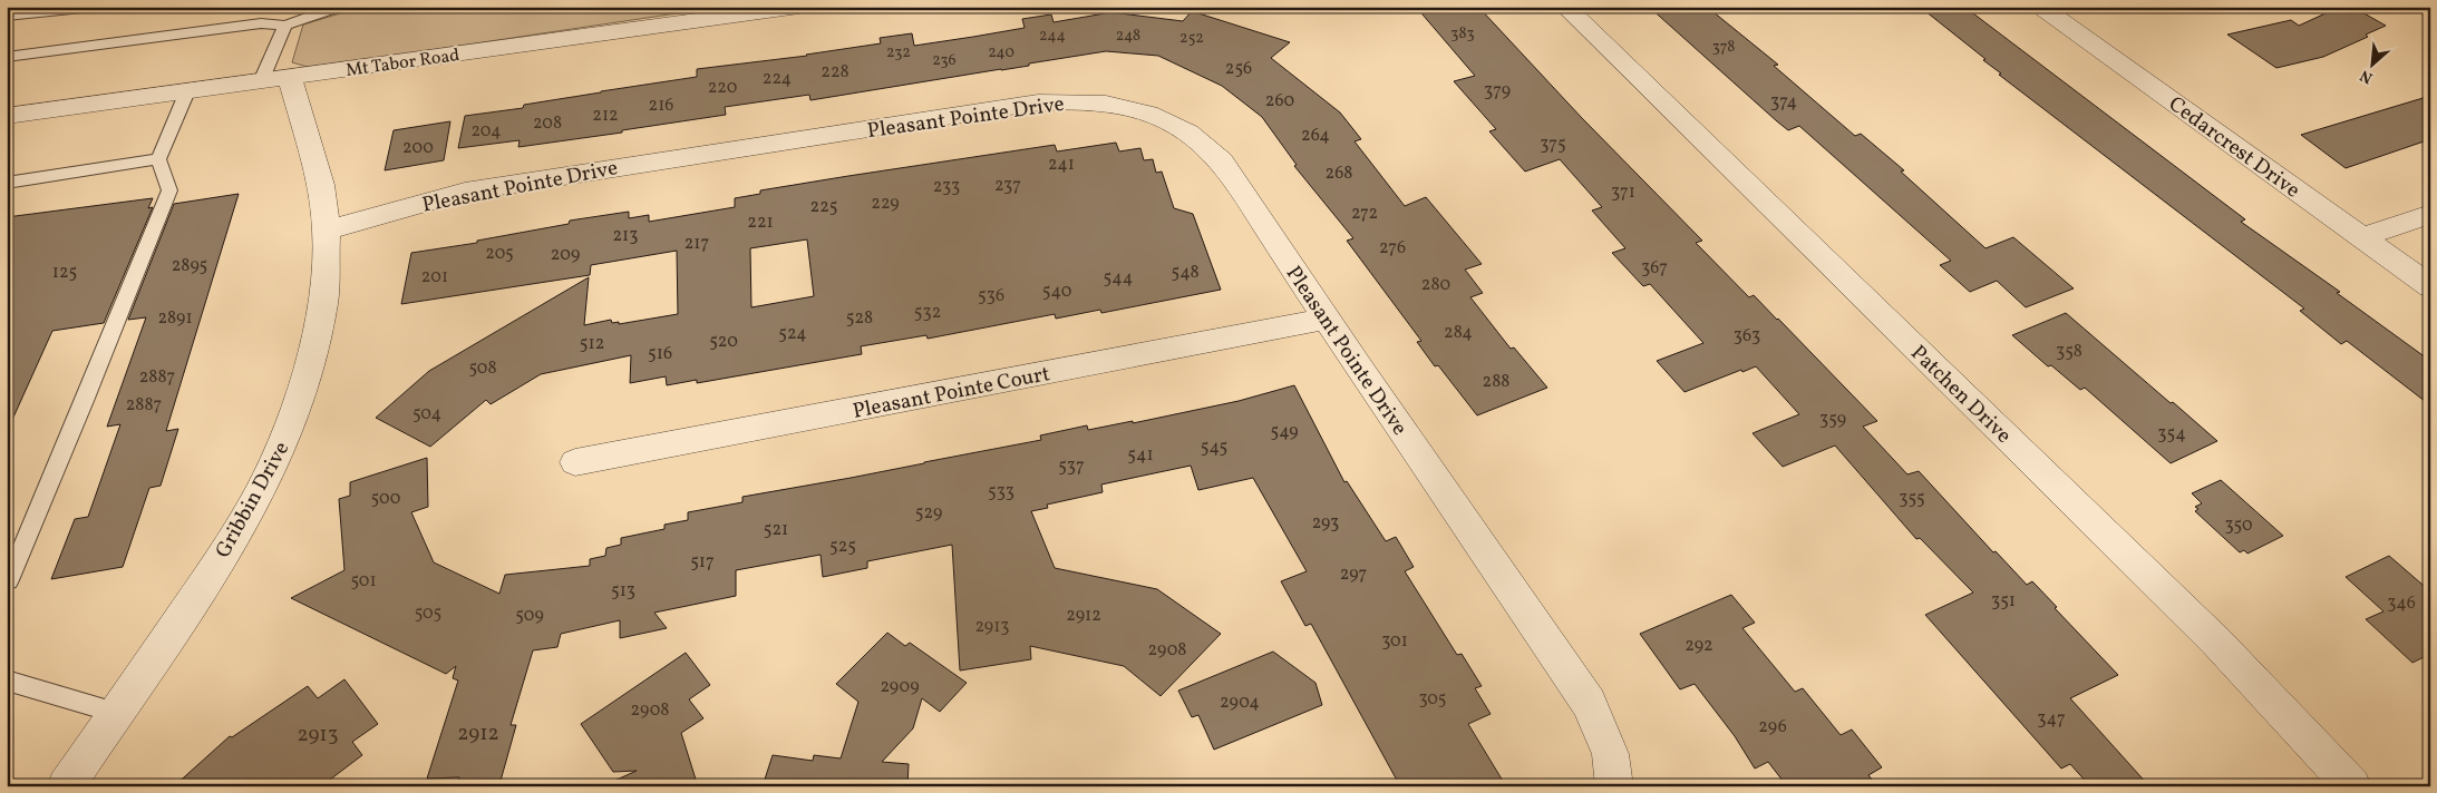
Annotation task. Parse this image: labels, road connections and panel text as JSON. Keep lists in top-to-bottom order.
{
  "streets": {
    "street": [
      "Mt Tabor Road",
      "Pleasant Pointe Drive",
      "Cedarcrest Drive",
      "Pleasant Pointe Court",
      "Patchen Drive",
      "Gribbin Drive"
    ]
  },
  "crossings": [
    ["Mt Tabor Road", "Gribbin Drive"],
    ["Pleasant Pointe Drive", "Pleasant Pointe Court"],
    ["Pleasant Pointe Drive", "Gribbin Drive"]
  ],
  "house_numbers": [
    "383",
    "244",
    "248",
    "252",
    "378",
    "232",
    "240",
    "236",
    "256",
    "228",
    "224",
    "220",
    "379",
    "260",
    "374",
    "216",
    "212",
    "208",
    "204",
    "264",
    "375",
    "200",
    "241",
    "268",
    "237",
    "233",
    "371",
    "229",
    "225",
    "272",
    "221",
    "213",
    "217",
    "276",
    "205",
    "209",
    "2895",
    "367",
    "125",
    "548",
    "201",
    "544",
    "280",
    "540",
    "536",
    "532",
    "2891",
    "528",
    "284",
    "524",
    "363",
    "520",
    "512",
    "358",
    "516",
    "508",
    "2887",
    "288",
    "2887",
    "504",
    "359",
    "549",
    "354",
    "545",
    "541",
    "537",
    "533",
    "500",
    "355",
    "529",
    "293",
    "350",
    "521",
    "525",
    "517",
    "297",
    "501",
    "513",
    "351",
    "346",
    "505",
    "509",
    "2912",
    "2913",
    "301",
    "292",
    "2908",
    "2909",
    "305",
    "2904",
    "2908",
    "347",
    "296",
    "2912",
    "2913"
  ],
  "north": "bottom left"
}
